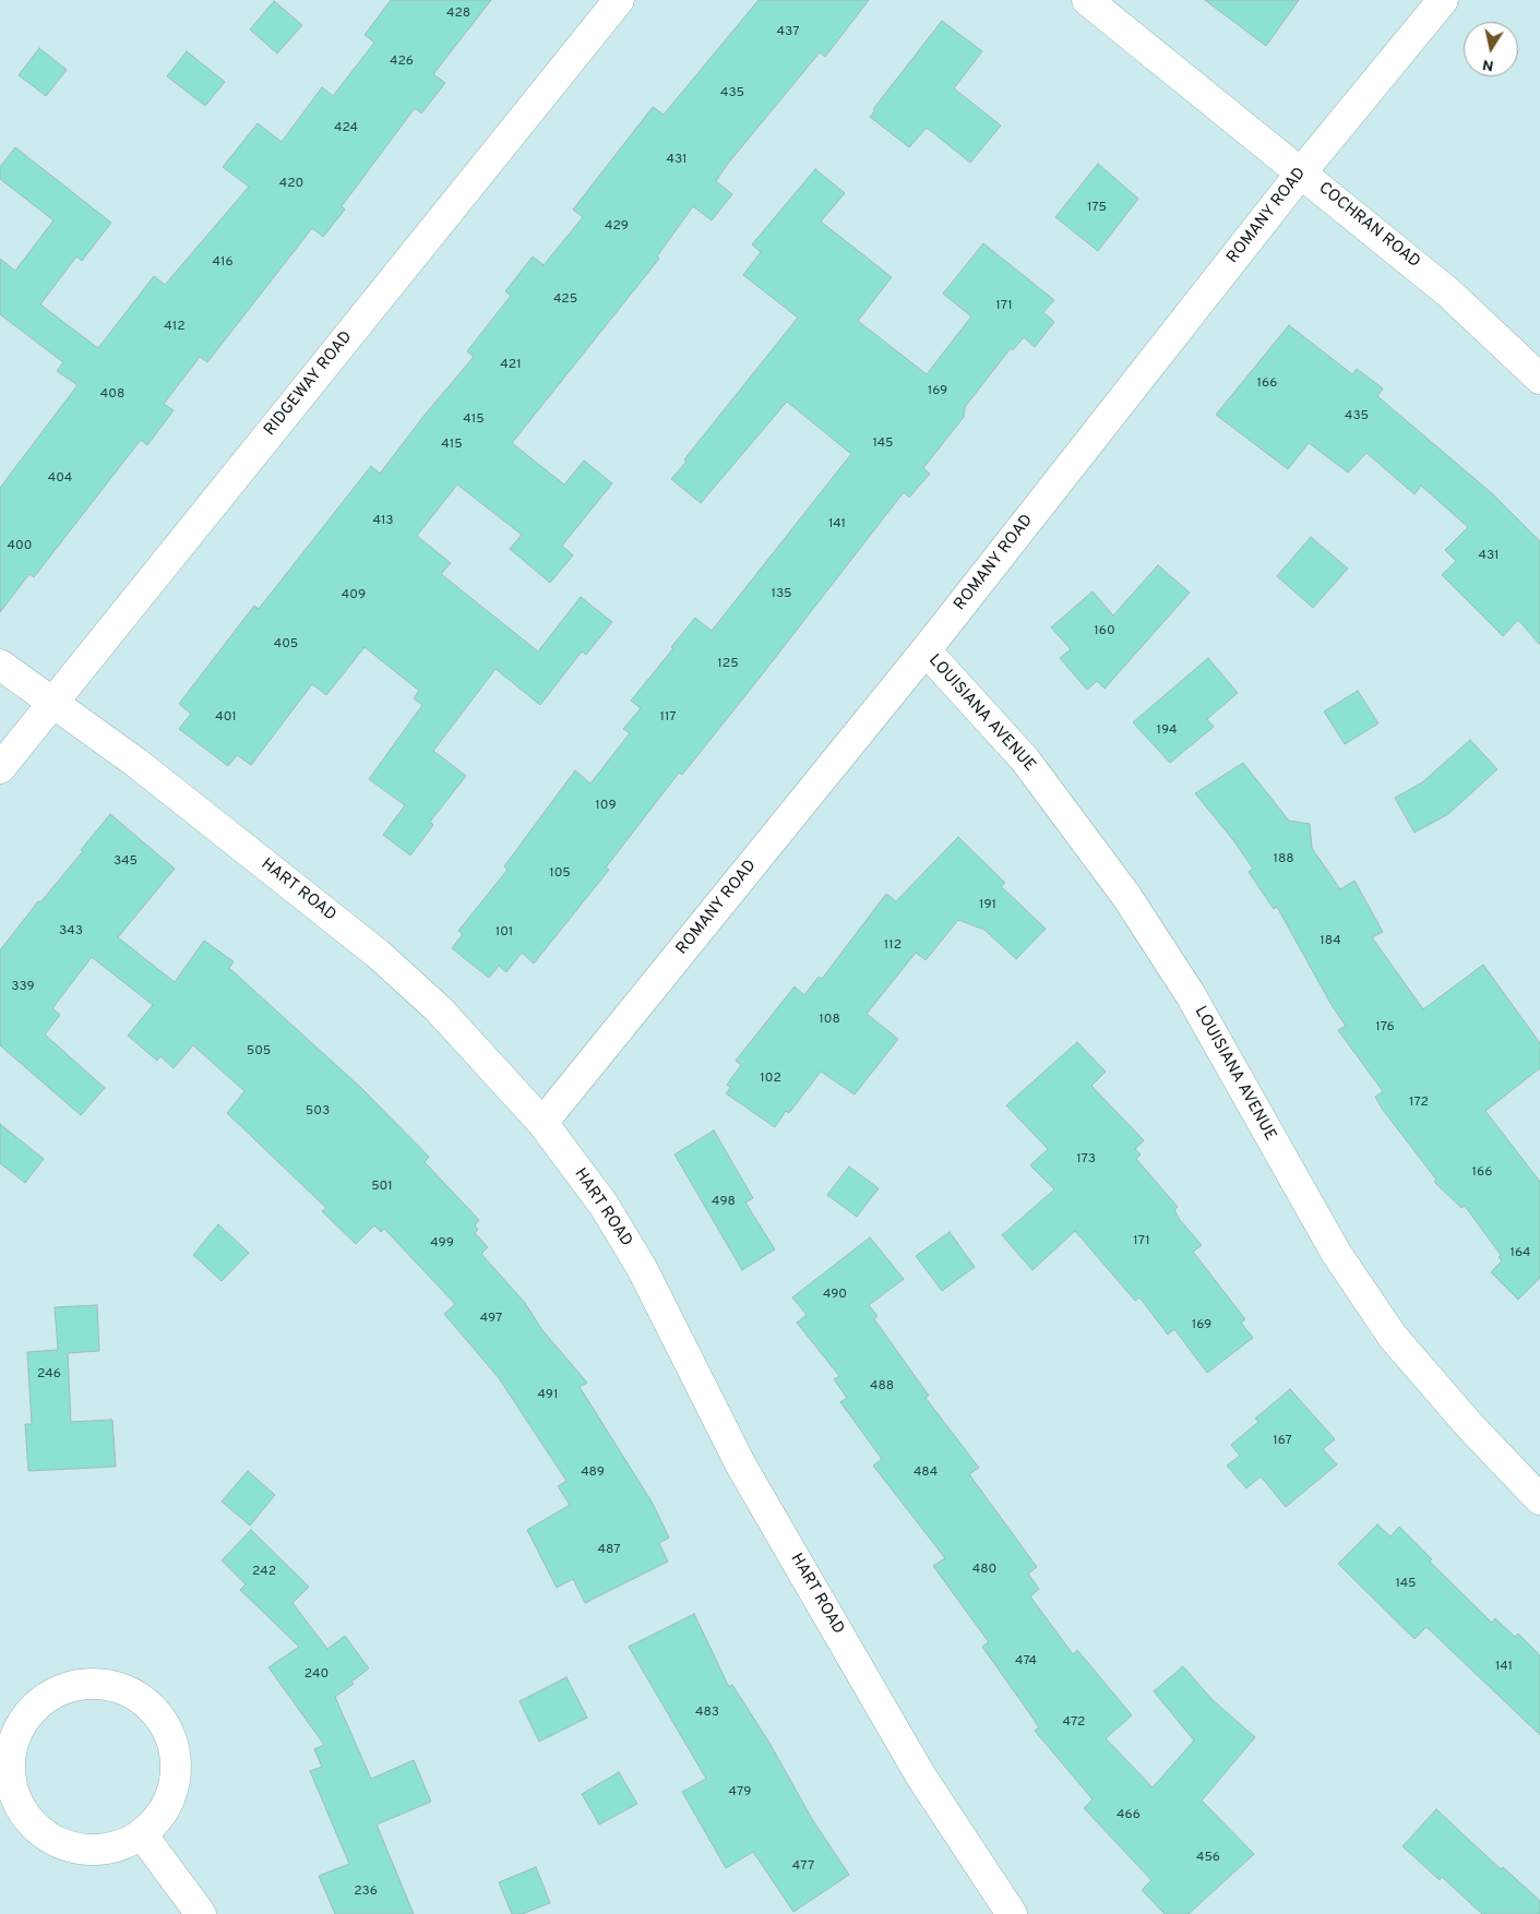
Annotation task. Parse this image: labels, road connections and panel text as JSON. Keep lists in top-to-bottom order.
{
  "streets": {
    "street": [
      "ROMANY ROAD",
      "COCHRAN ROAD",
      "RIDGEWAY ROAD",
      "LOUISIANA AVENUE",
      "HART ROAD"
    ]
  },
  "crossings": [
    ["ROMANY ROAD", "COCHRAN ROAD"],
    ["ROMANY ROAD", "LOUISIANA AVENUE"],
    ["ROMANY ROAD", "HART ROAD"],
    ["RIDGEWAY ROAD", "HART ROAD"]
  ],
  "house_numbers": [
    "428",
    "437",
    "426",
    "435",
    "424",
    "431",
    "420",
    "175",
    "429",
    "416",
    "425",
    "171",
    "412",
    "421",
    "166",
    "169",
    "408",
    "435",
    "415",
    "145",
    "415",
    "404",
    "413",
    "141",
    "400",
    "431",
    "135",
    "409",
    "160",
    "405",
    "125",
    "401",
    "117",
    "194",
    "109",
    "188",
    "345",
    "105",
    "191",
    "343",
    "101",
    "184",
    "112",
    "339",
    "108",
    "176",
    "505",
    "102",
    "172",
    "503",
    "173",
    "166",
    "501",
    "498",
    "171",
    "499",
    "164",
    "490",
    "497",
    "169",
    "246",
    "488",
    "491",
    "167",
    "489",
    "484",
    "487",
    "480",
    "242",
    "145",
    "474",
    "141",
    "240",
    "483",
    "472",
    "479",
    "466",
    "456",
    "477",
    "236"
  ],
  "north": "bottom"
}
